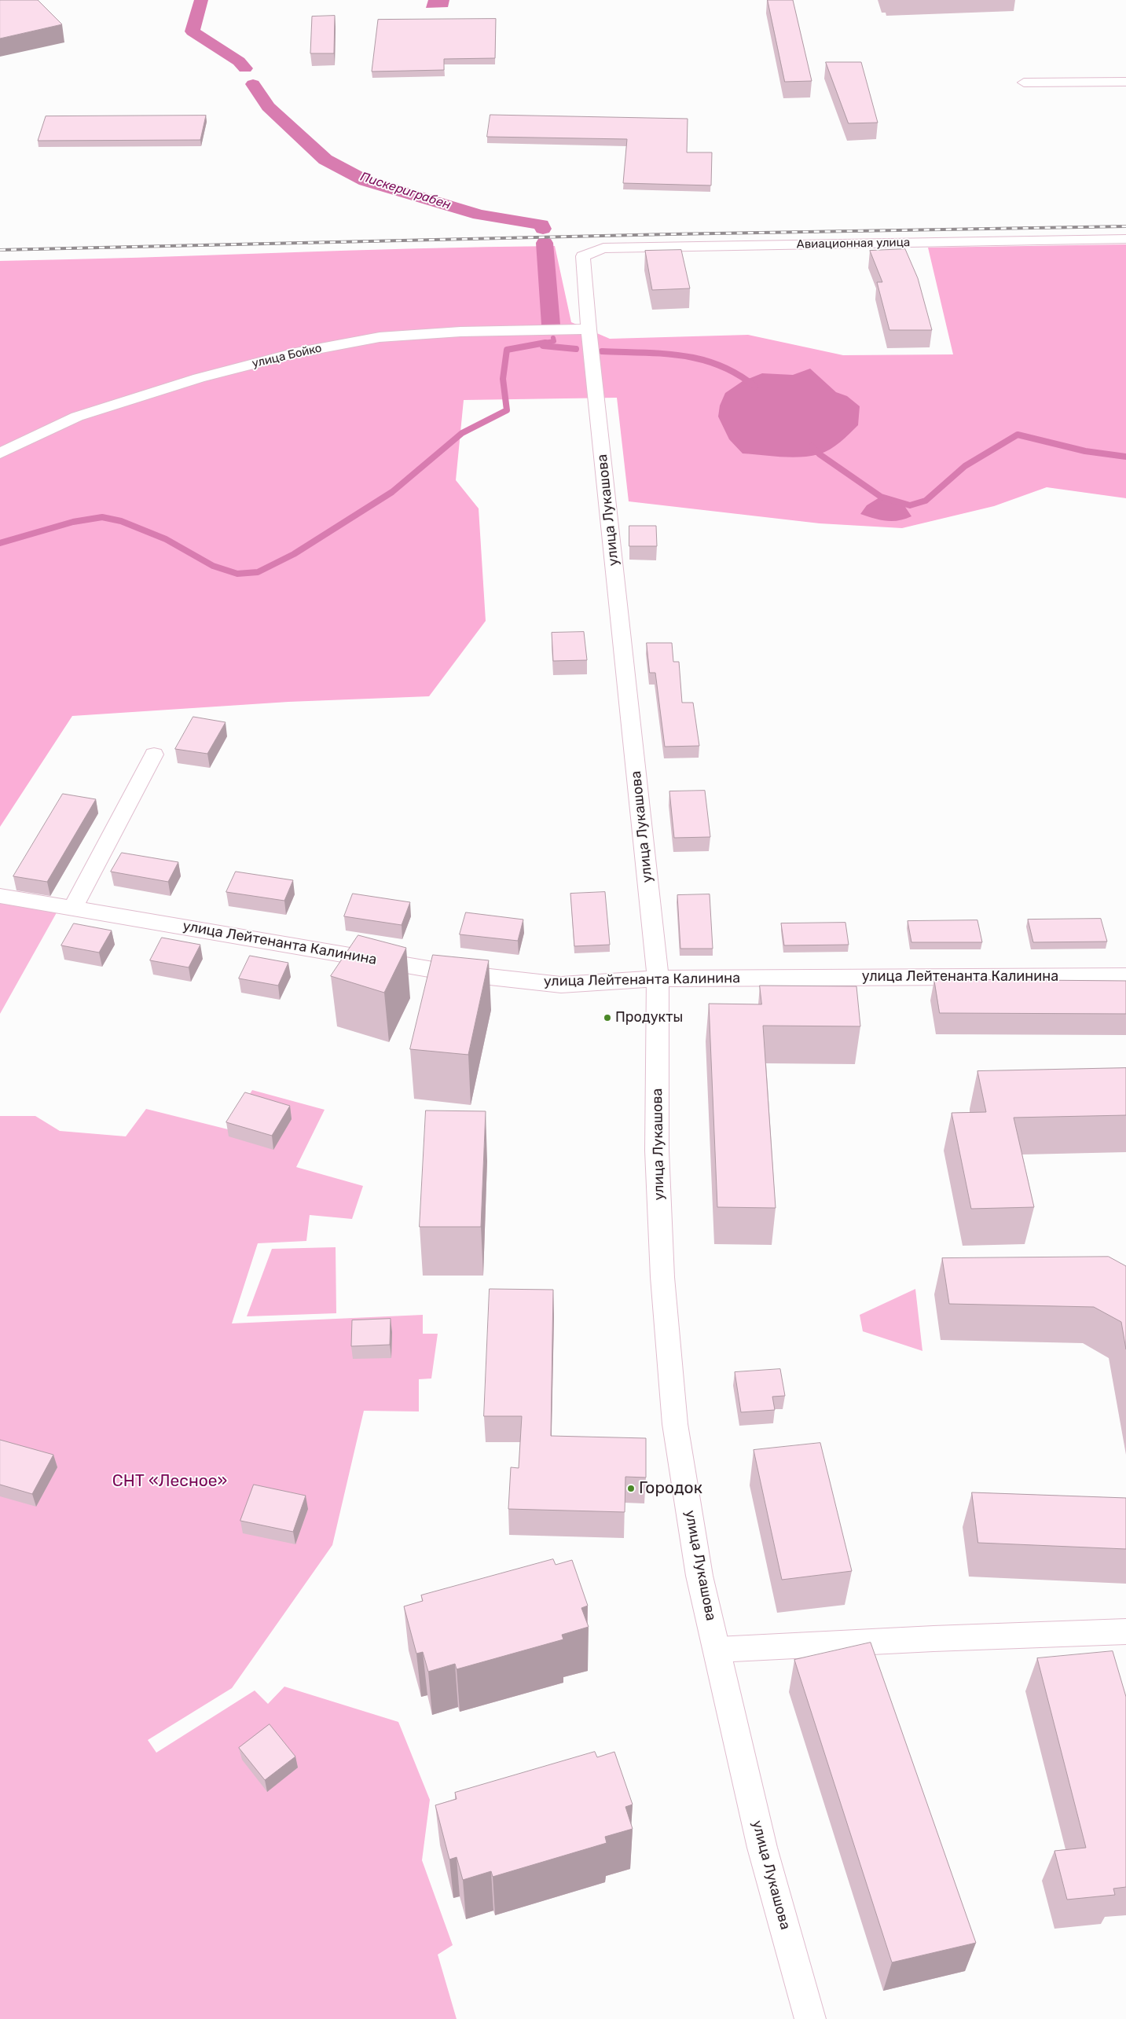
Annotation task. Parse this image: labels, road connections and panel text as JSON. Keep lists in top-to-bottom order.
{
  "streets": {
    "street": [
      "Авиационная улица",
      "улица Бойко",
      "улица Лукашова",
      "улица Лейтенанта Калинина"
    ]
  },
  "crossings": [
    ["Авиационная улица", "улица Лукашова"],
    ["улица Бойко", "улица Лукашова"],
    ["улица Лукашова", "улица Лейтенанта Калинина"]
  ],
  "water": ["Пискериграбен"],
  "parks": ["СНТ «Лесное»"],
  "places": ["Продукты", "Городок"]
}
